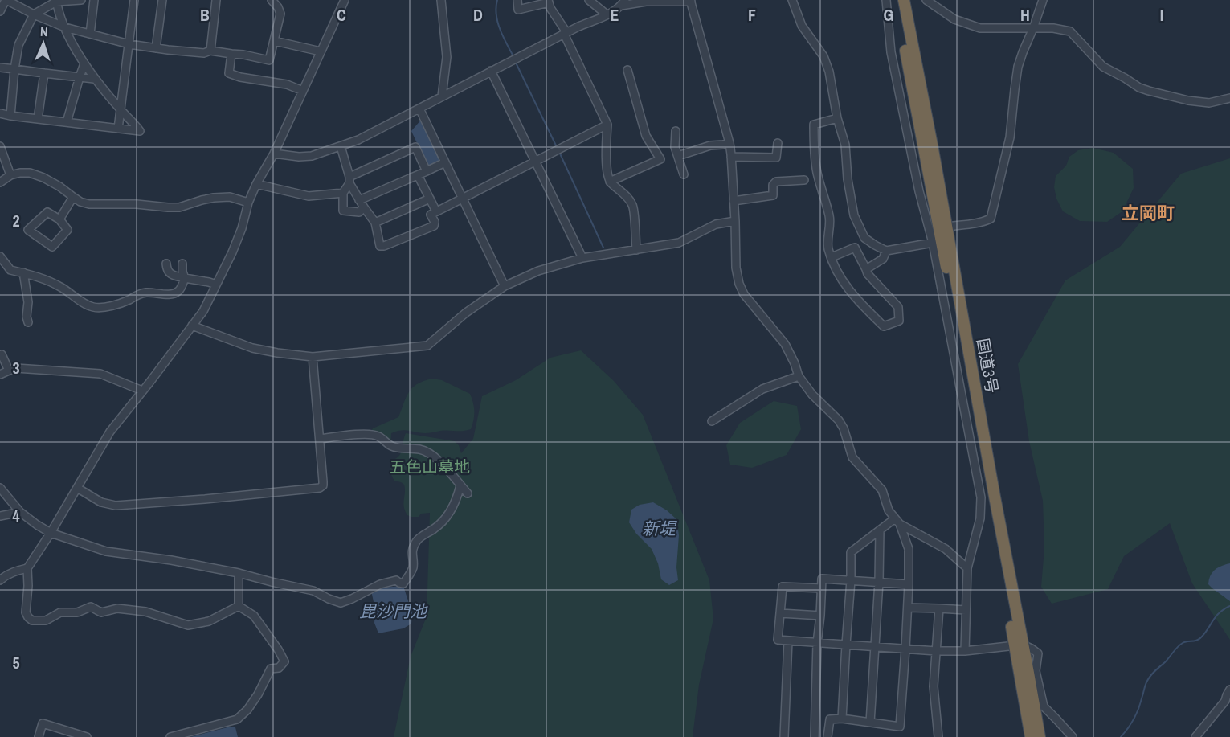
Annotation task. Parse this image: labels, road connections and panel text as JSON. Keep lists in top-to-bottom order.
{
  "streets": {
    "highway": ["国道3号"]
  },
  "districts": ["立岡町"],
  "water": ["新堤", "毘沙門池"],
  "parks": ["五色山墓地"],
  "north": "top",
  "grid": {
    "columns": [
      "B",
      "C",
      "D",
      "E",
      "F",
      "G",
      "H",
      "I"
    ],
    "rows": [
      "2",
      "3",
      "4",
      "5"
    ]
  }
}
